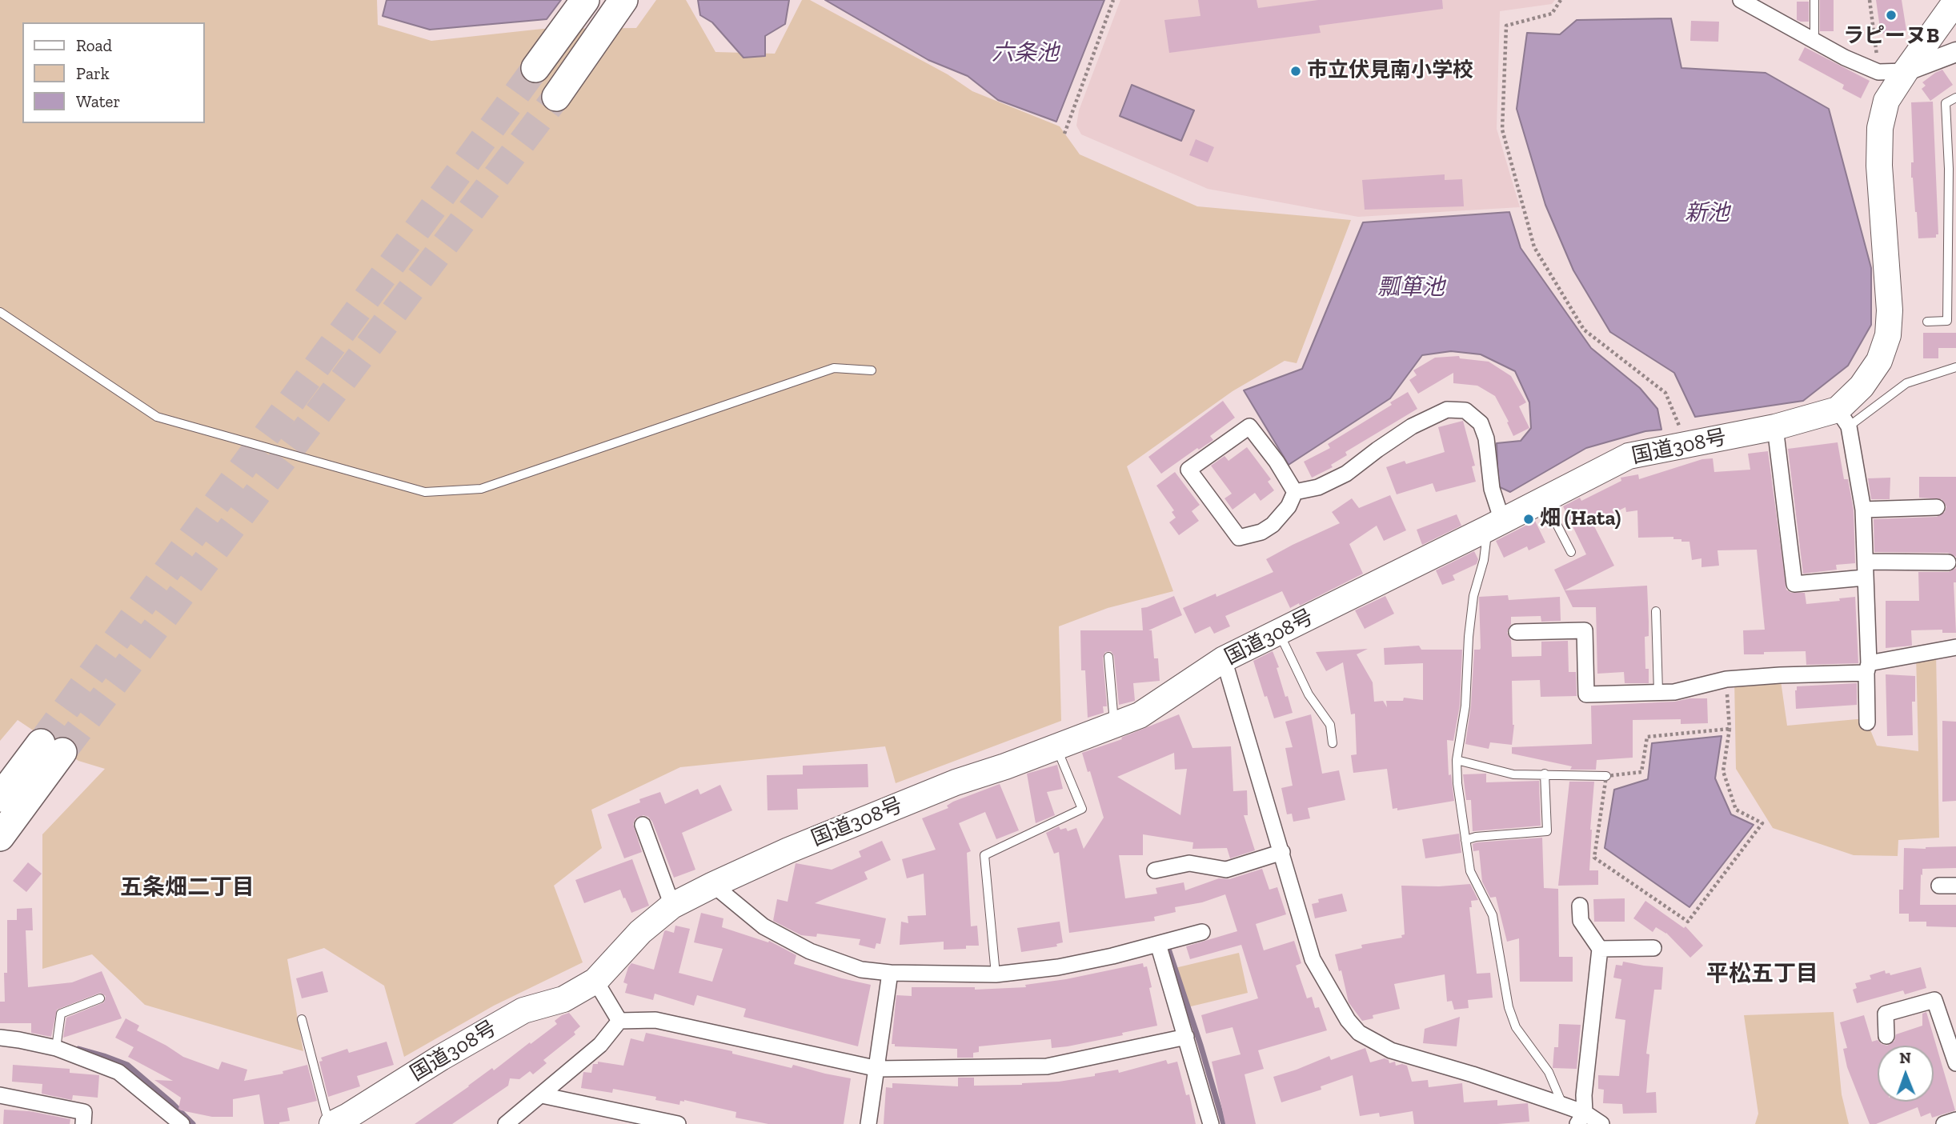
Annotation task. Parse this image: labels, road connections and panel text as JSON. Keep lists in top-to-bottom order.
{
  "streets": {
    "highway": ["国道308号"]
  },
  "districts": ["五条畑二丁目", "平松五丁目"],
  "water": ["六条池", "新池", "瓢箪池"],
  "places": ["ラピーヌB", "市立伏見南小学校", "畑 (Hata)"],
  "legend": ["Road", "Park", "Water"],
  "north": "top"
}
